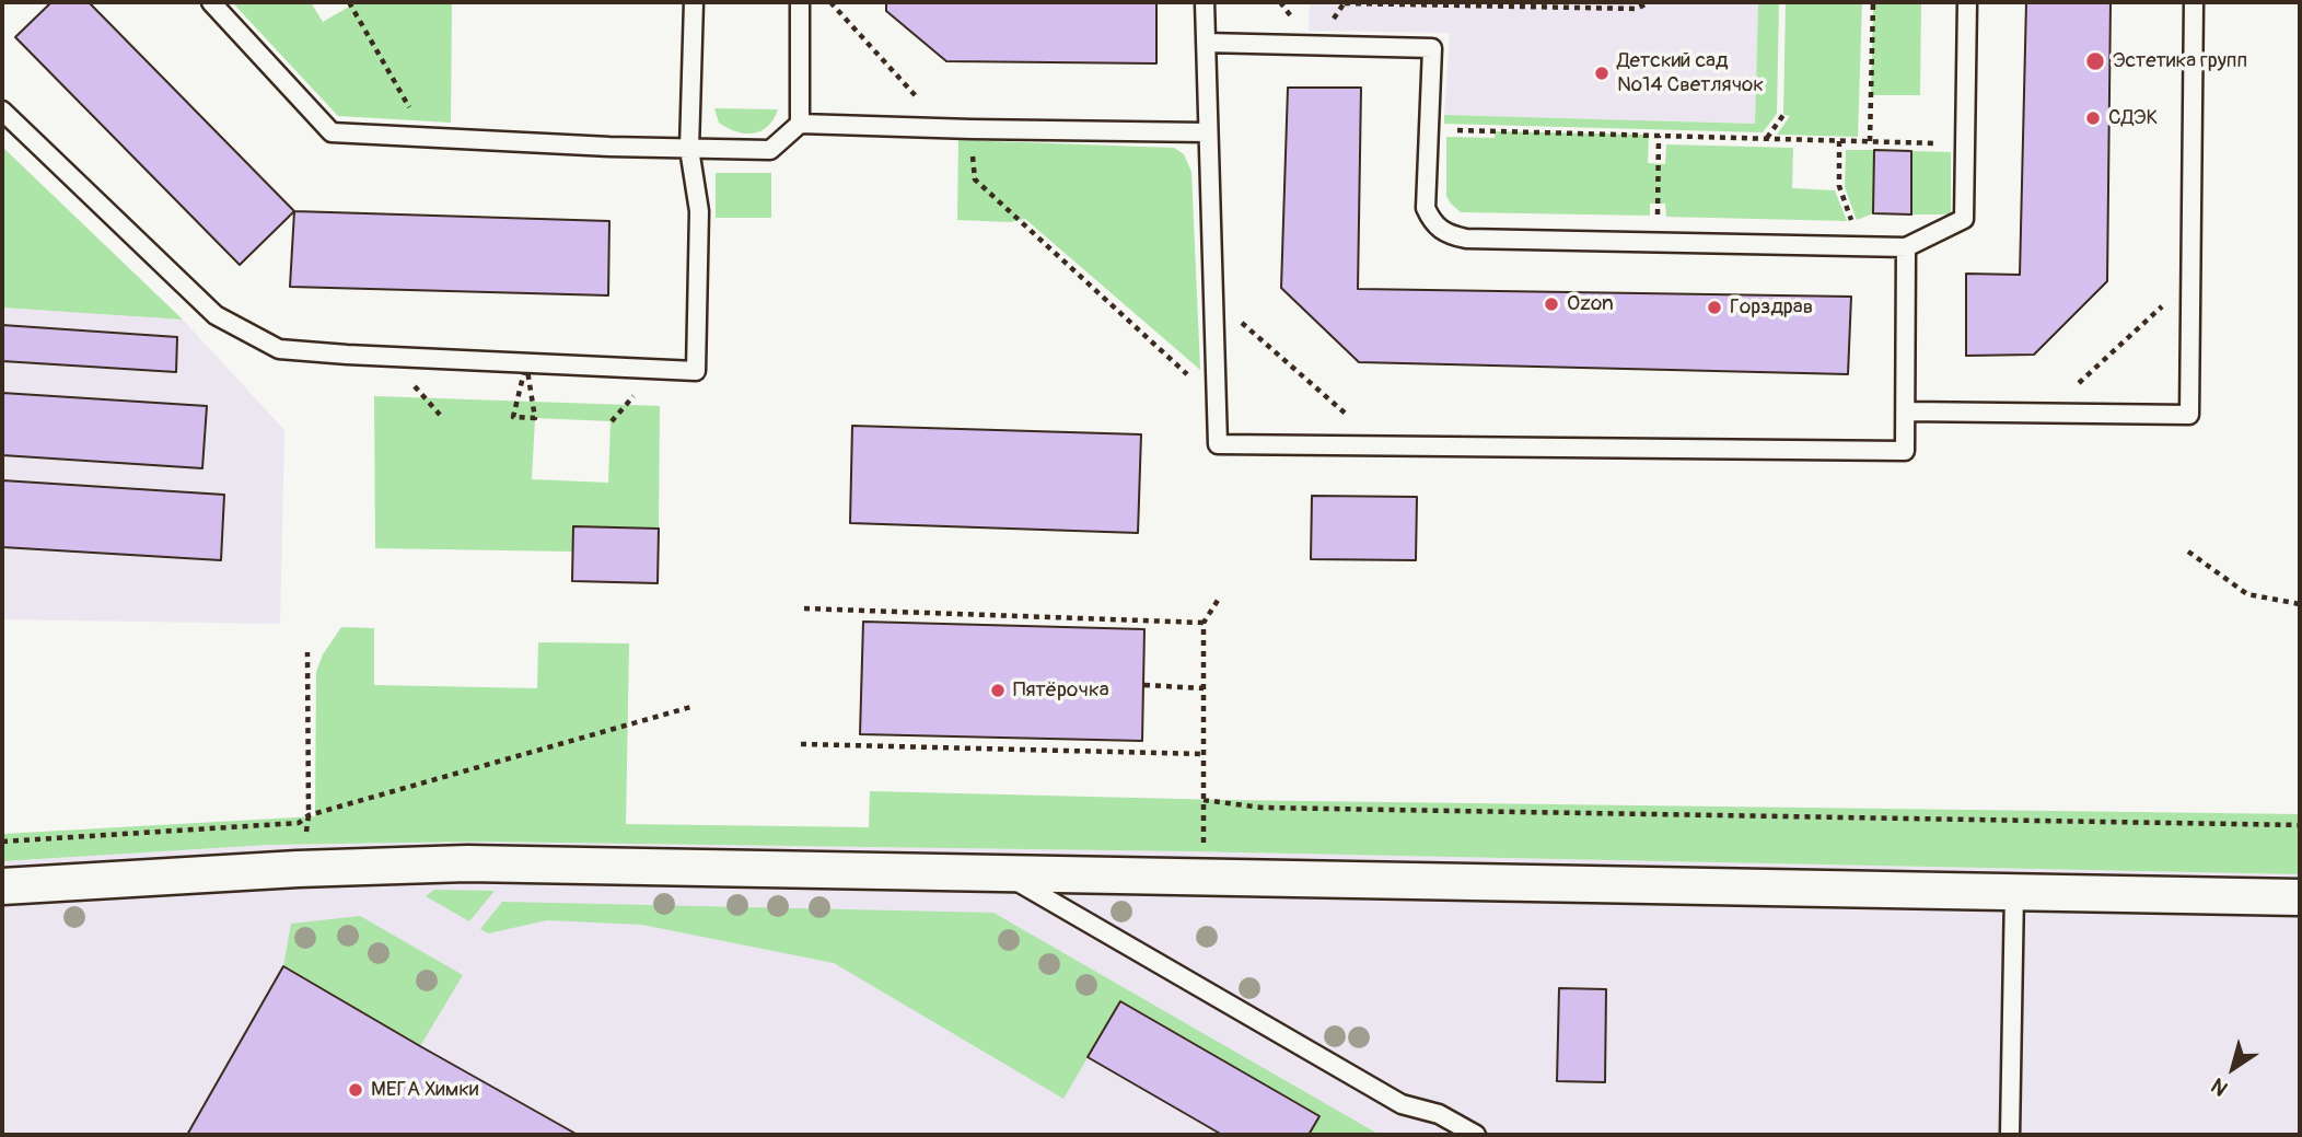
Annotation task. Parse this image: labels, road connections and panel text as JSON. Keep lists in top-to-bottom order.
{
  "places": [
    "Эстетика групп",
    "Детский сад №14 Светлячок",
    "СДЭК",
    "Ozon",
    "Горздрав",
    "Пятёрочка",
    "МЕГА Химки"
  ],
  "north": "bottom left"
}
